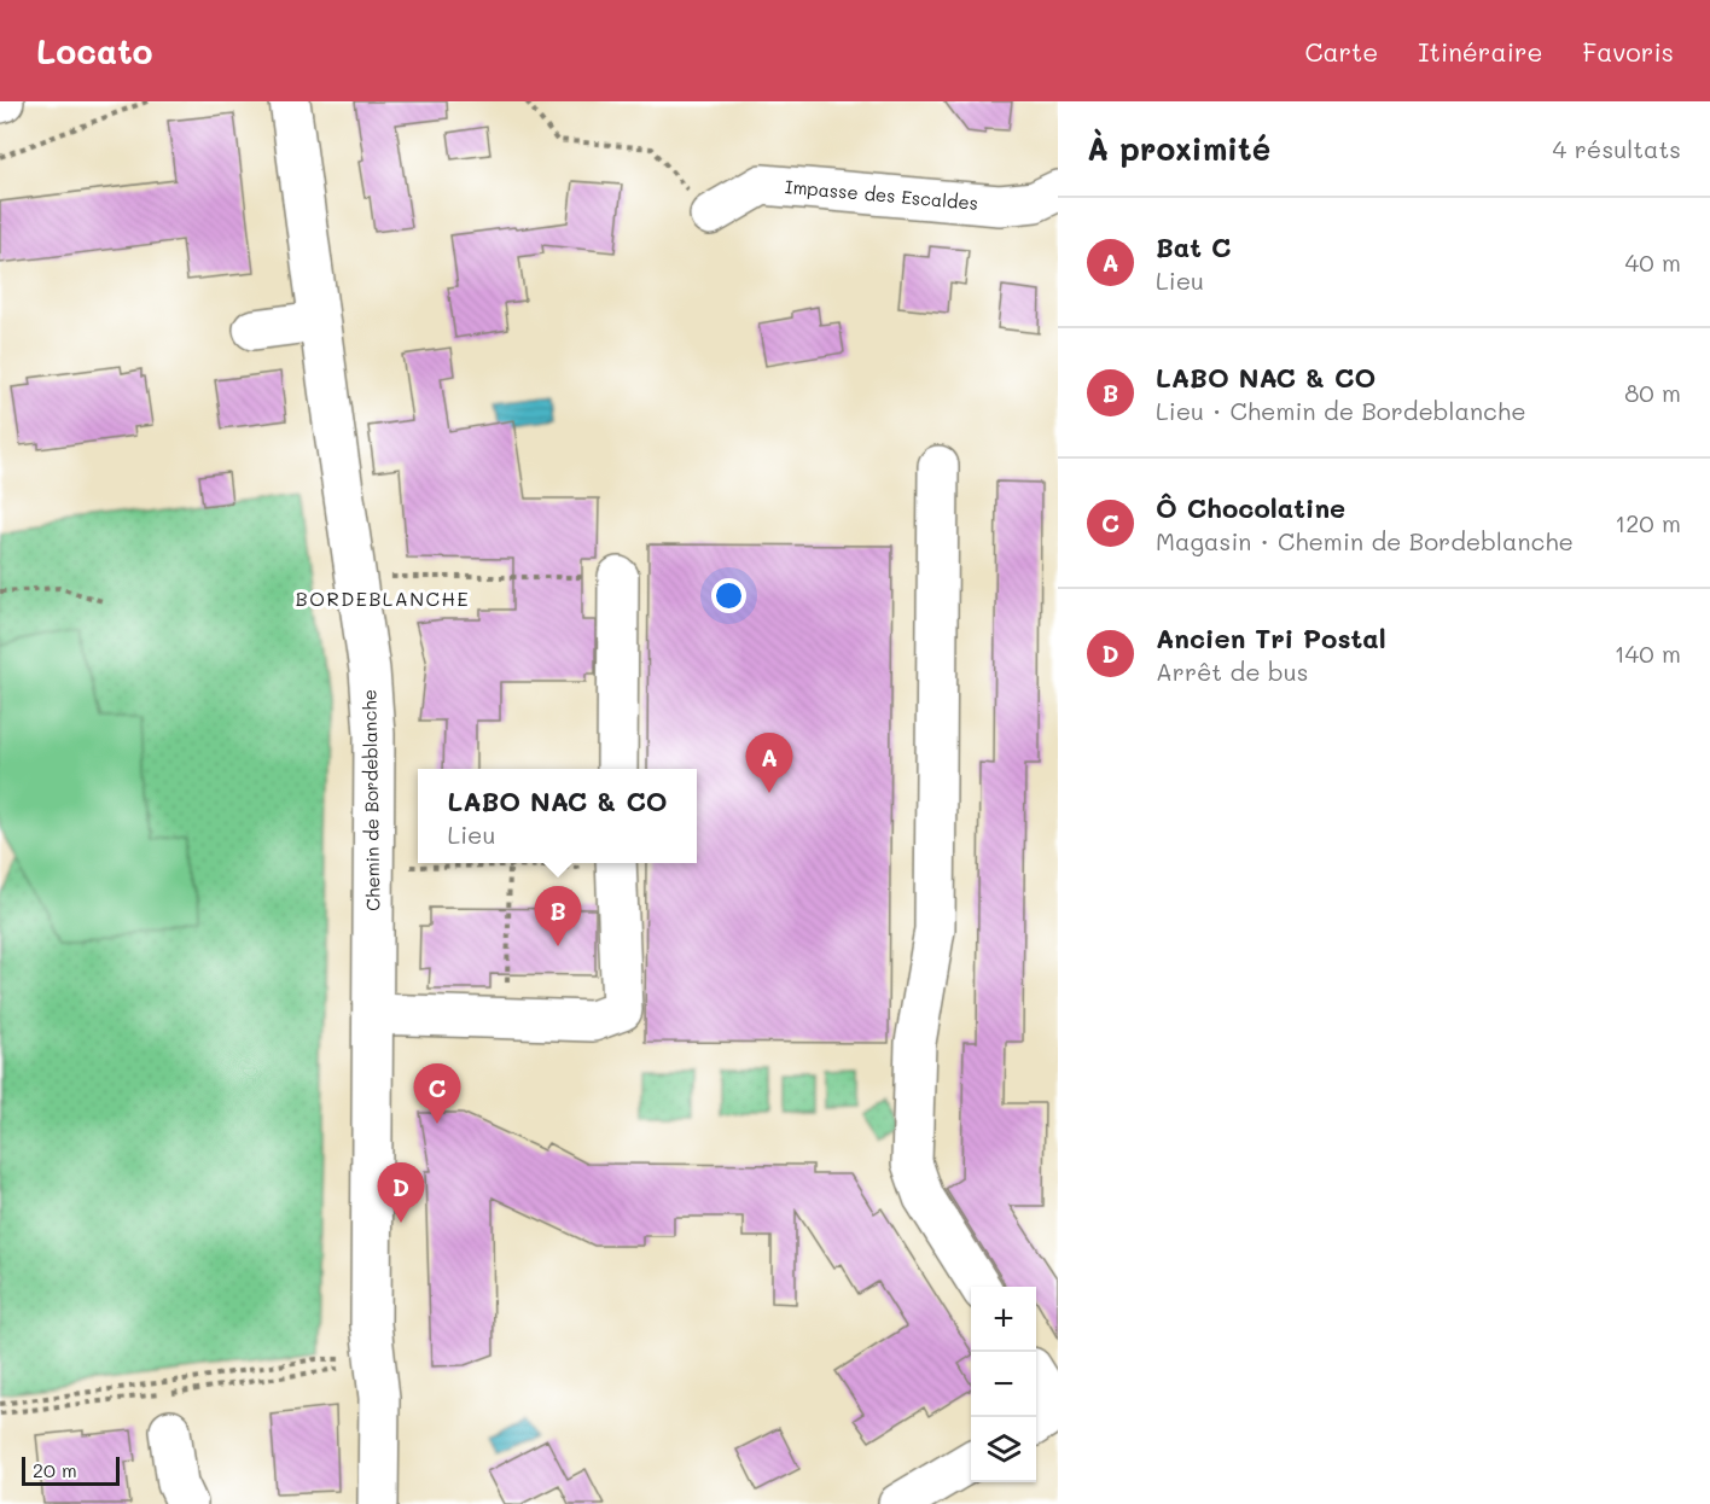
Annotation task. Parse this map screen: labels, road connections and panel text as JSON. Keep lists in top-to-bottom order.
{
  "streets": {
    "street": ["Impasse des Escaldes", "Chemin de Bordeblanche"]
  },
  "districts": ["BORDEBLANCHE"],
  "scale_bar": "20 m",
  "page": {
    "header": "Locato",
    "nav": ["Carte", "Itinéraire", "Favoris"],
    "heading": ["À proximité", "4 résultats"],
    "list": [
      {
        "mark": "A",
        "name": "Bat C",
        "note": "Lieu",
        "value": "40 m"
      },
      {
        "mark": "B",
        "name": "LABO NAC & CO",
        "note": "Lieu · Chemin de Bordeblanche",
        "value": "80 m"
      },
      {
        "mark": "C",
        "name": "Ô Chocolatine",
        "note": "Magasin · Chemin de Bordeblanche",
        "value": "120 m"
      },
      {
        "mark": "D",
        "name": "Ancien Tri Postal",
        "note": "Arrêt de bus",
        "value": "140 m"
      }
    ],
    "pins": [
      "A",
      "B",
      "C",
      "D"
    ],
    "popup": ["LABO NAC & CO", "Lieu"],
    "map_buttons": ["+", "−"],
    "scale": "20 m"
  }
}
